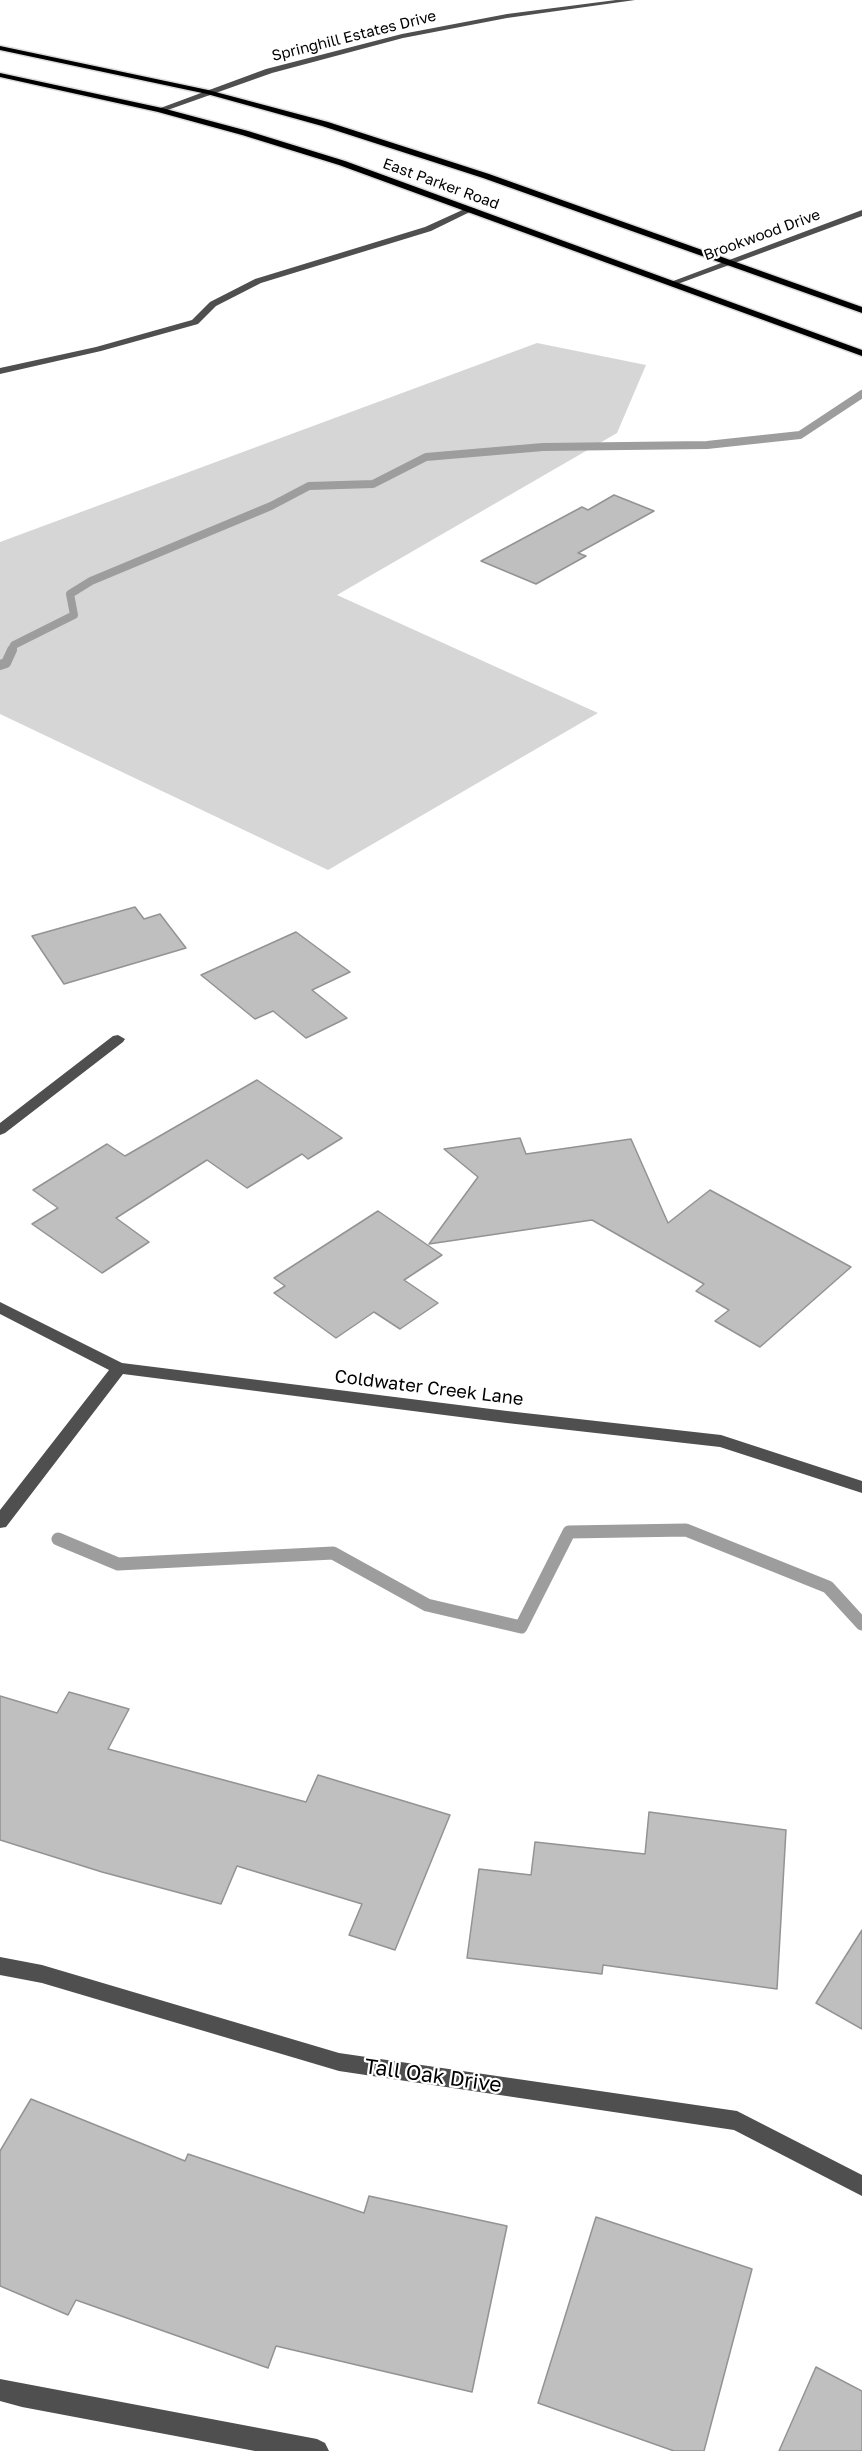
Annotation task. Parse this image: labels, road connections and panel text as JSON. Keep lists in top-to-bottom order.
{
  "streets": {
    "main road": ["East Parker Road"],
    "street": [
      "Springhill Estates Drive",
      "Brookwood Drive",
      "Coldwater Creek Lane",
      "Tall Oak Drive"
    ]
  },
  "crossings": [
    ["Springhill Estates Drive", "East Parker Road"],
    ["East Parker Road", "Brookwood Drive"]
  ]
}
